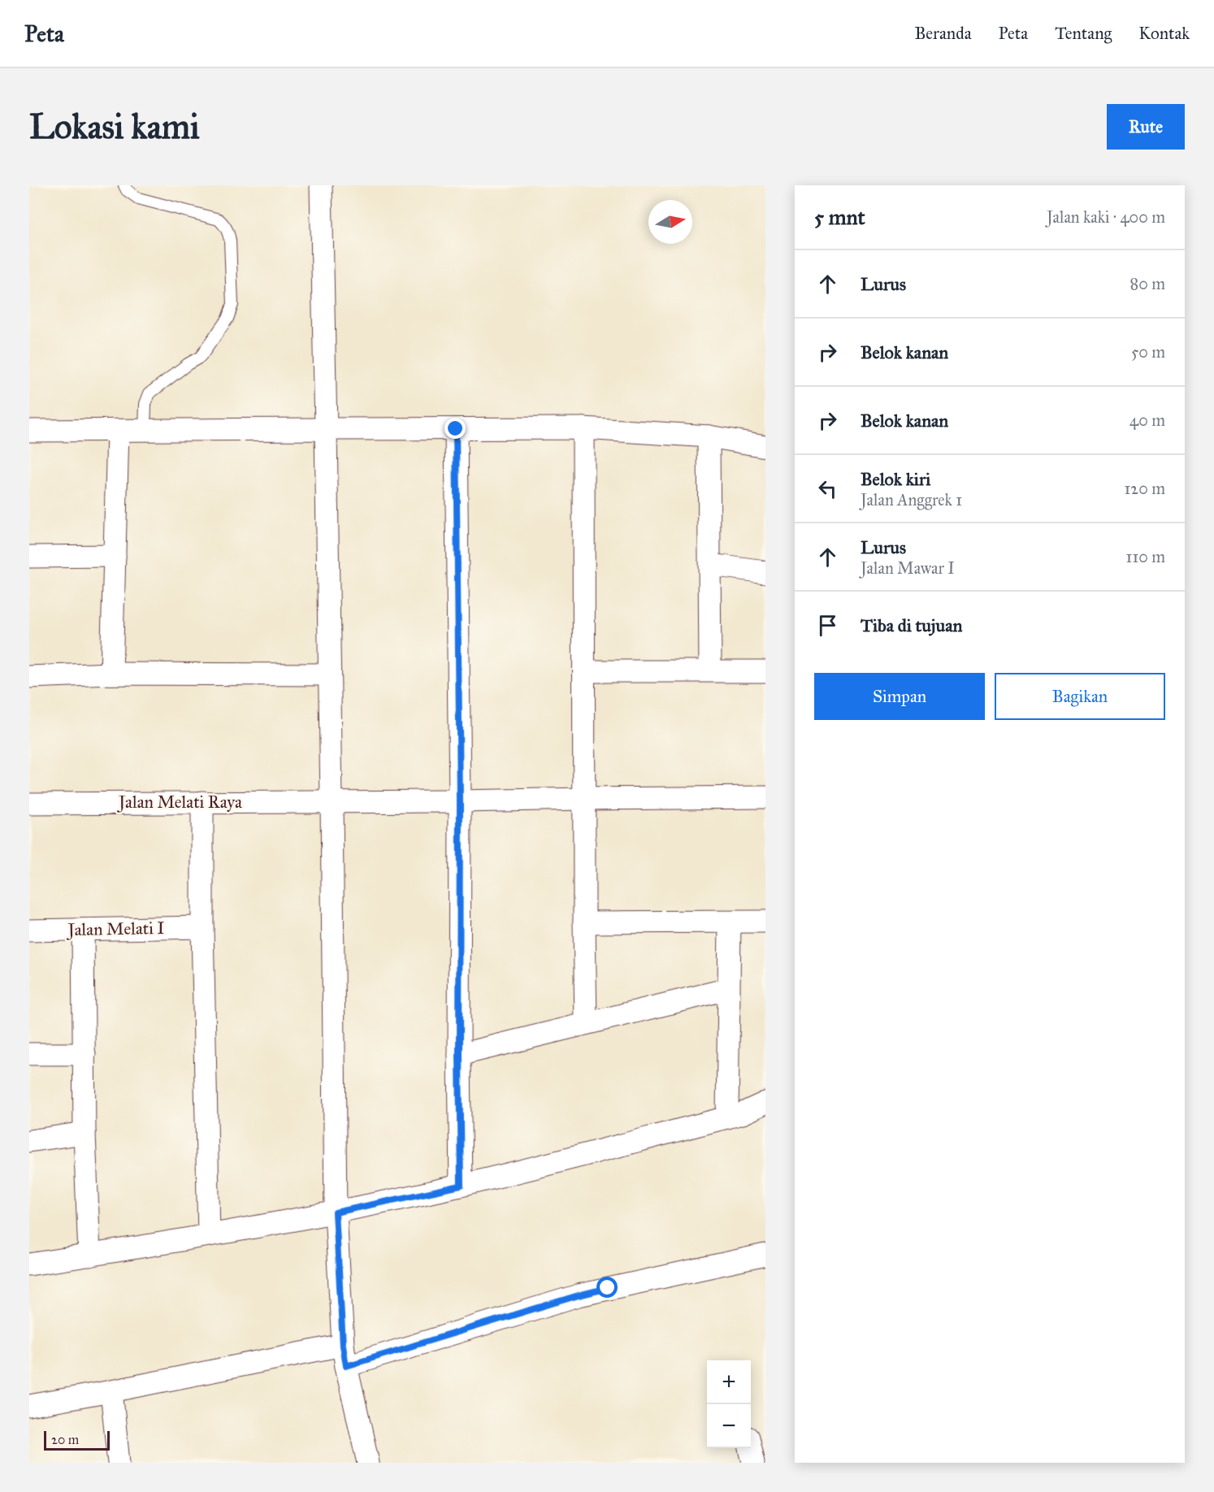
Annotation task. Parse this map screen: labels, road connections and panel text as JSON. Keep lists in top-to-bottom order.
{
  "streets": {
    "street": ["Jalan Melati Raya", "Jalan Melati I"]
  },
  "scale_bar": "20 m",
  "north": "right",
  "page": {
    "header": "Peta",
    "nav": [
      "Beranda",
      "Peta",
      "Tentang",
      "Kontak"
    ],
    "buttons": [
      "Rute",
      ["Simpan", "Bagikan"]
    ],
    "title": "Lokasi kami",
    "heading": ["5 mnt", "Jalan kaki · 400 m"],
    "list": [
      ["Lurus", "80 m"],
      ["Belok kanan", "50 m"],
      ["Belok kanan", "40 m"],
      ["Belok kiri", "Jalan Anggrek 1", "120 m"],
      ["Lurus", "Jalan Mawar I", "110 m"],
      "Tiba di tujuan"
    ],
    "map_buttons": ["+", "−"],
    "scale": "20 m"
  }
}
